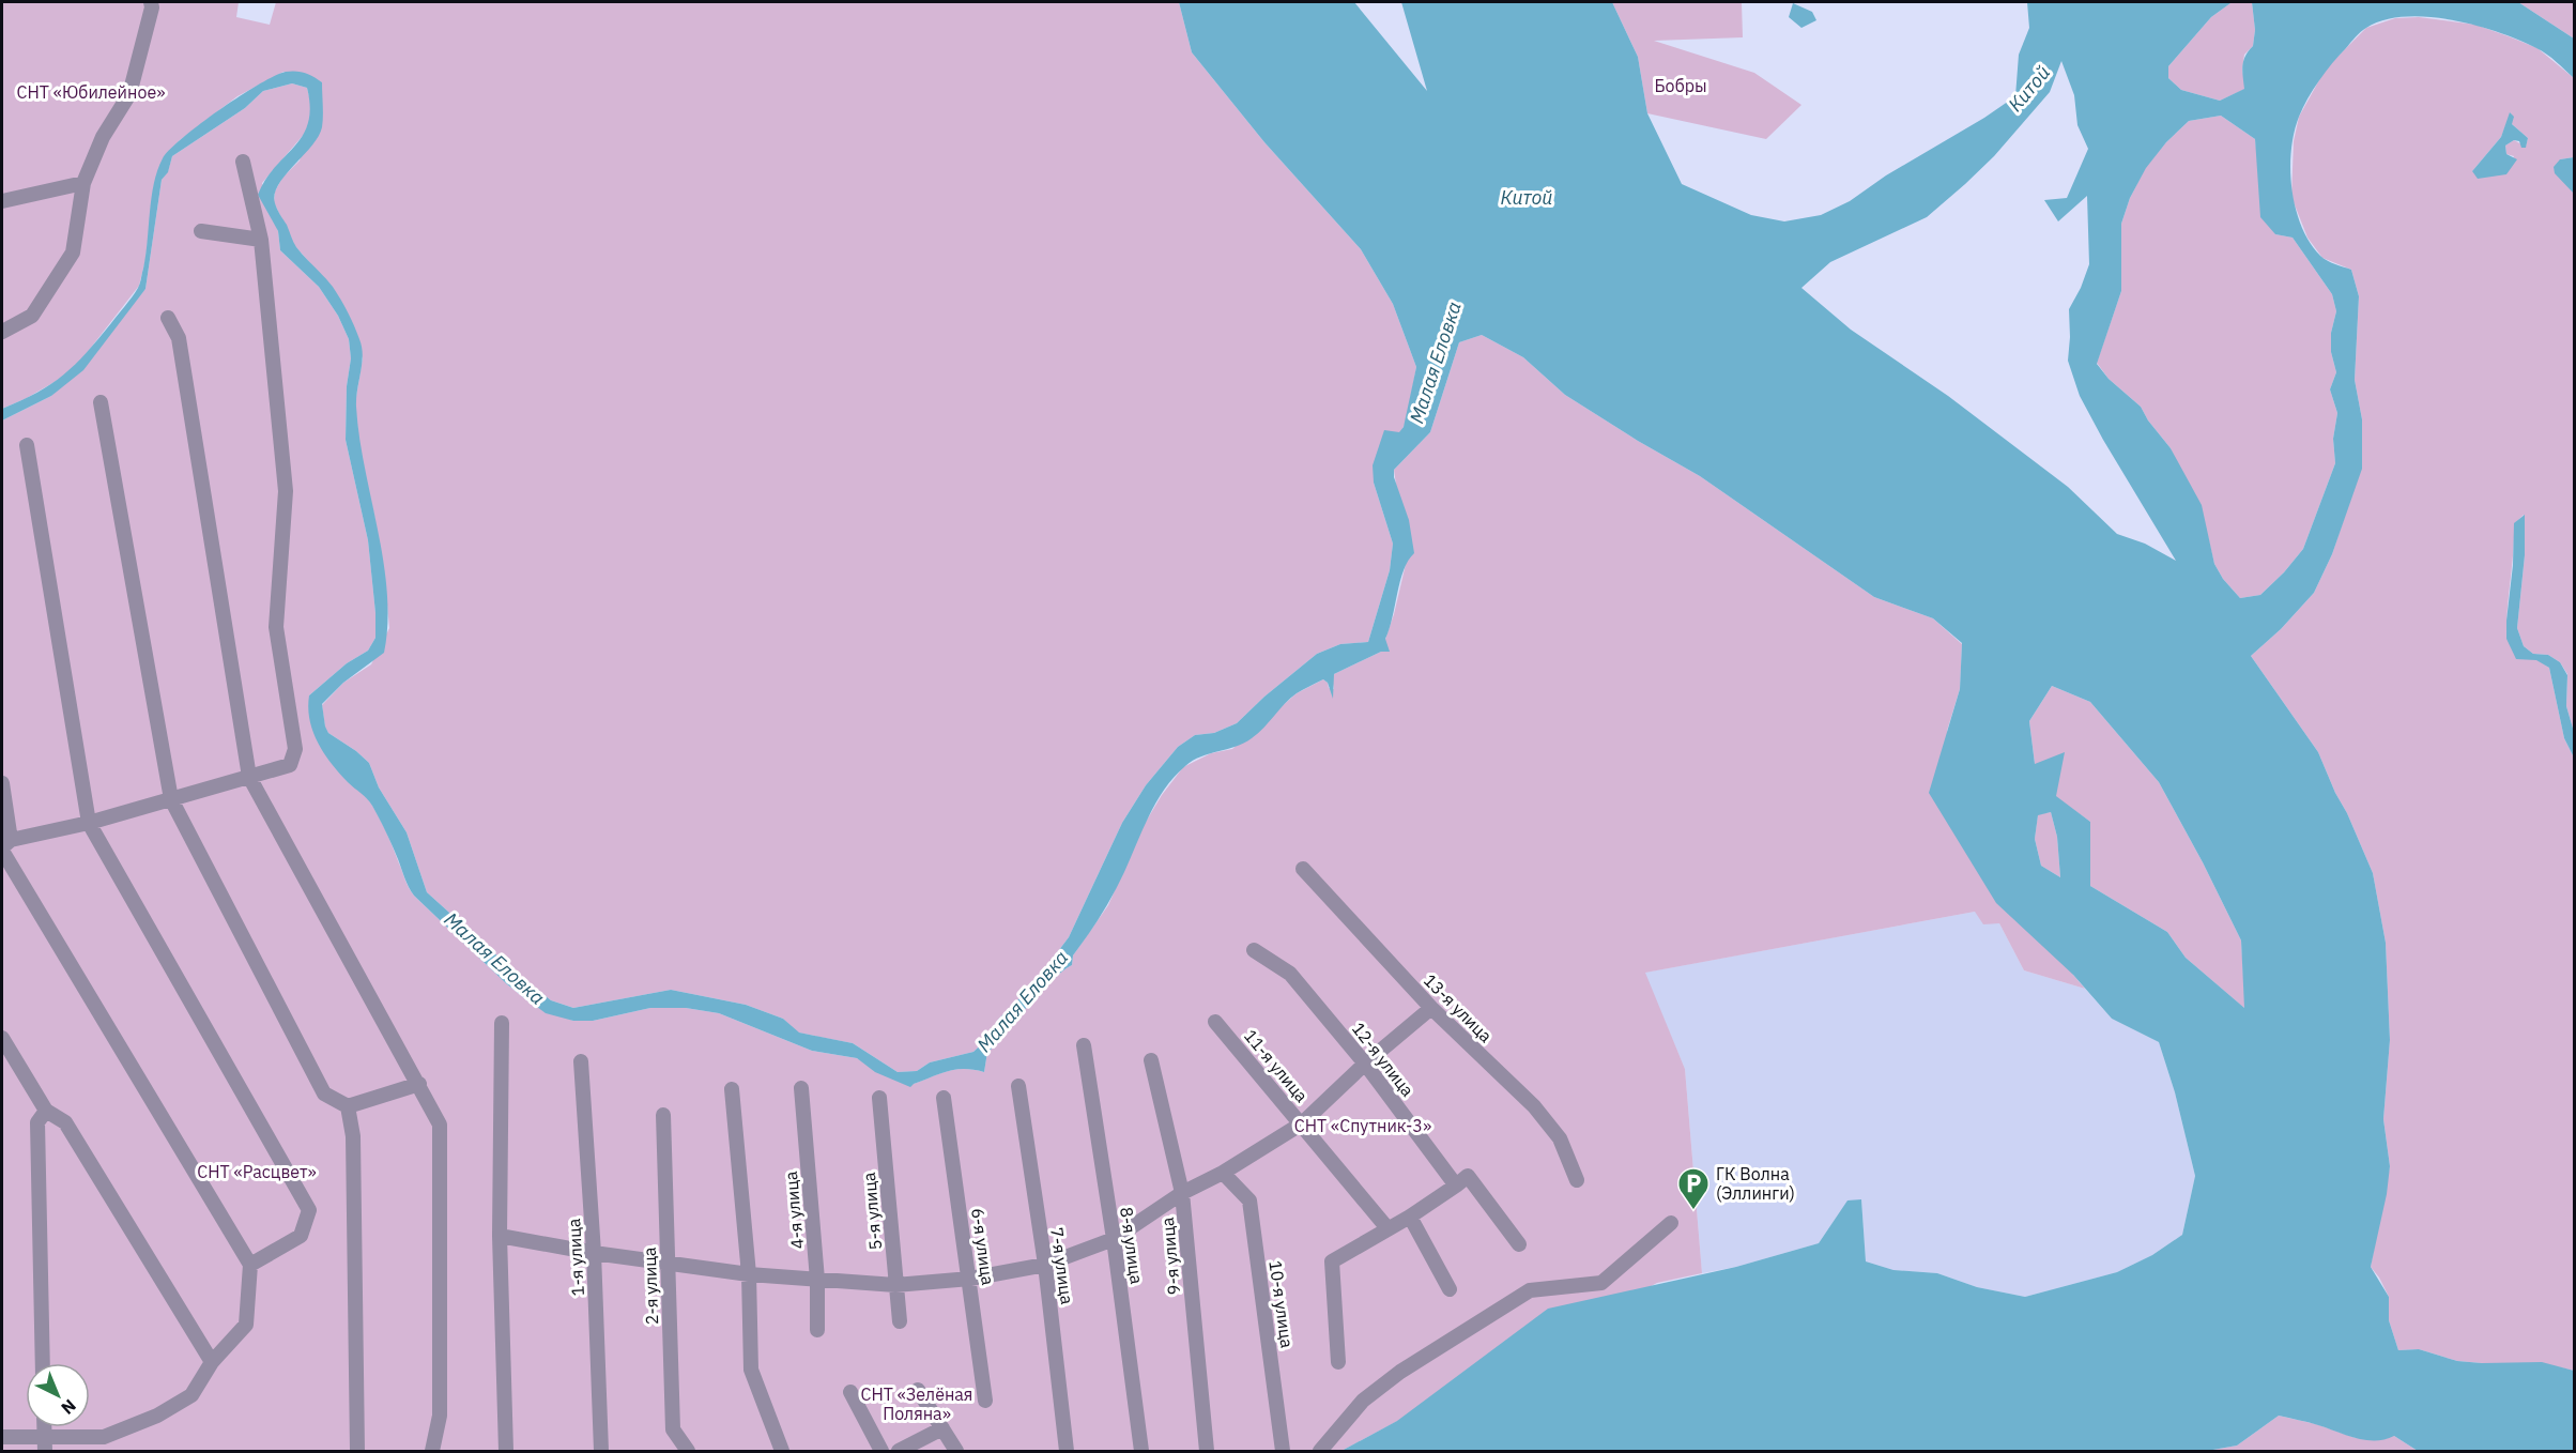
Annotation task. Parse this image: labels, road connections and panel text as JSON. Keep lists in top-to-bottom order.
{
  "streets": {
    "street": [
      "13-я улица",
      "12-я улица",
      "11-я улица",
      "4-я улица",
      "5-я улица",
      "8-я улица",
      "6-я улица",
      "9-я улица",
      "1-я улица",
      "7-я улица",
      "2-я улица",
      "10-я улица"
    ]
  },
  "water": ["Китой", "Малая Еловка"],
  "parks": [
    "Бобры",
    "СНТ «Юбилейное»",
    "СНТ «Спутник-3»",
    "СНТ «Расцвет»",
    "СНТ «Зелёная Поляна»"
  ],
  "places": {
    "parking": ["ГК Волна (Эллинги)"]
  },
  "north": "bottom right"
}
